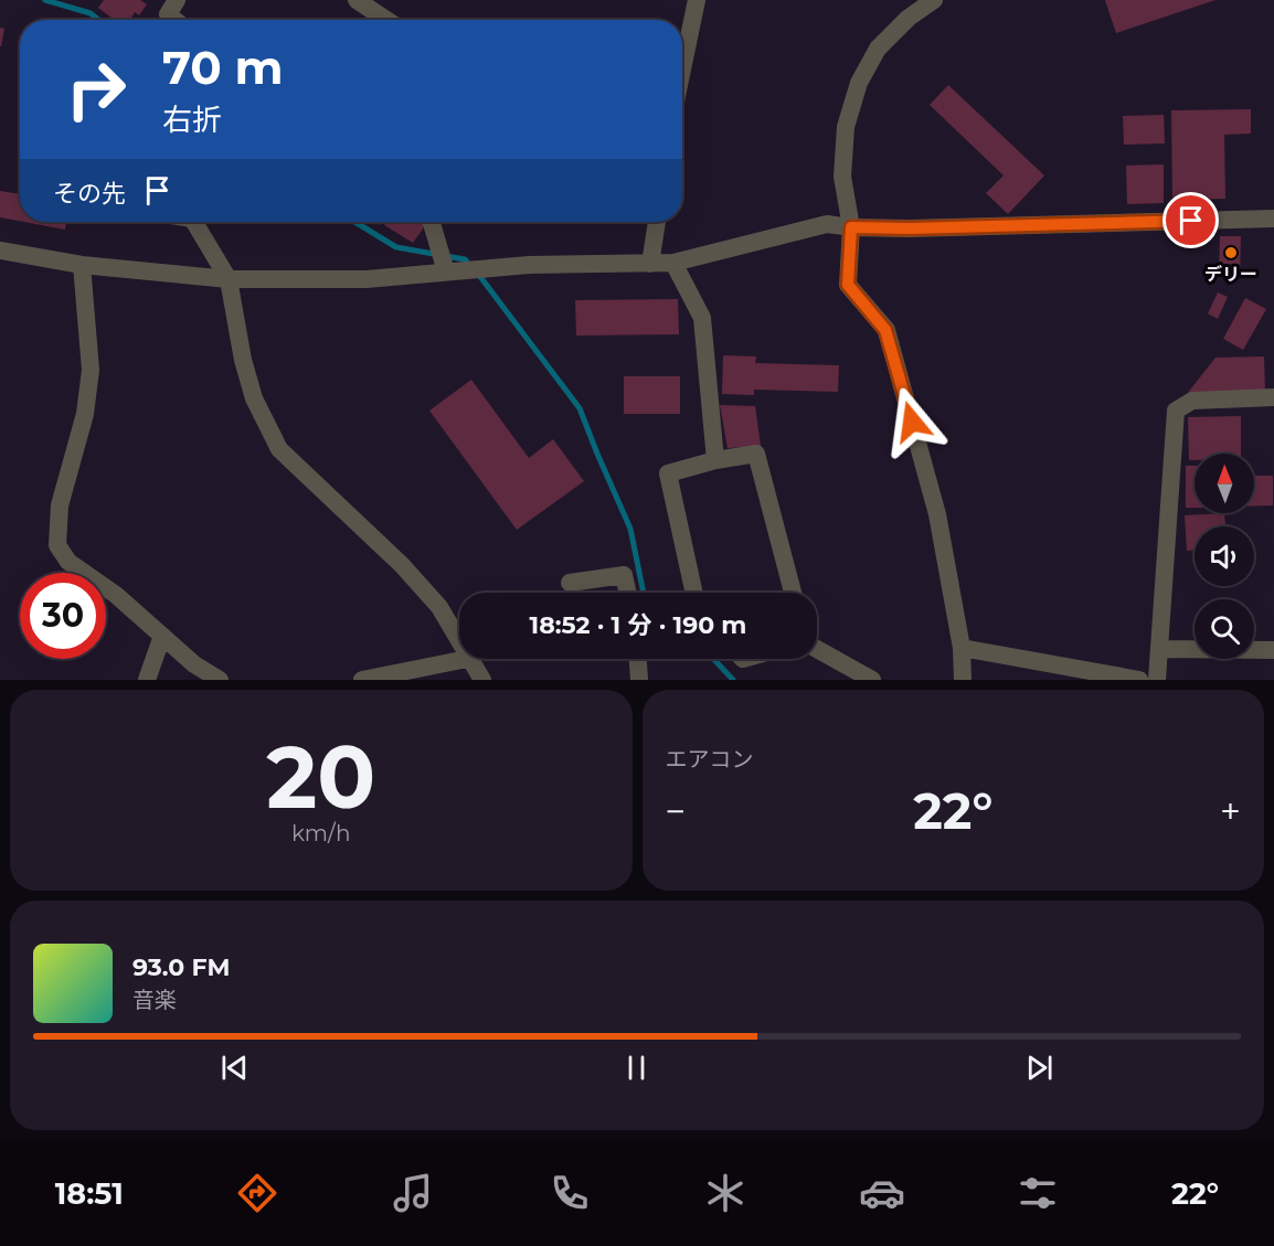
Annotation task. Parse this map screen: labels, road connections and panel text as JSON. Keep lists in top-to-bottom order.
{
  "places": ["デリー"],
  "north": "top",
  "page": {
    "turn": ["70 m", "右折"],
    "then": "その先",
    "limit": "30",
    "trip": "18:52 · 1 分 · 190 m",
    "tile": [
      ["20", "km/h"],
      "エアコン"
    ],
    "heat": ["−", "22°", "+"],
    "song": ["93.0 FM", "音楽"],
    "tabs": ["18:51", "22°"]
  }
}
